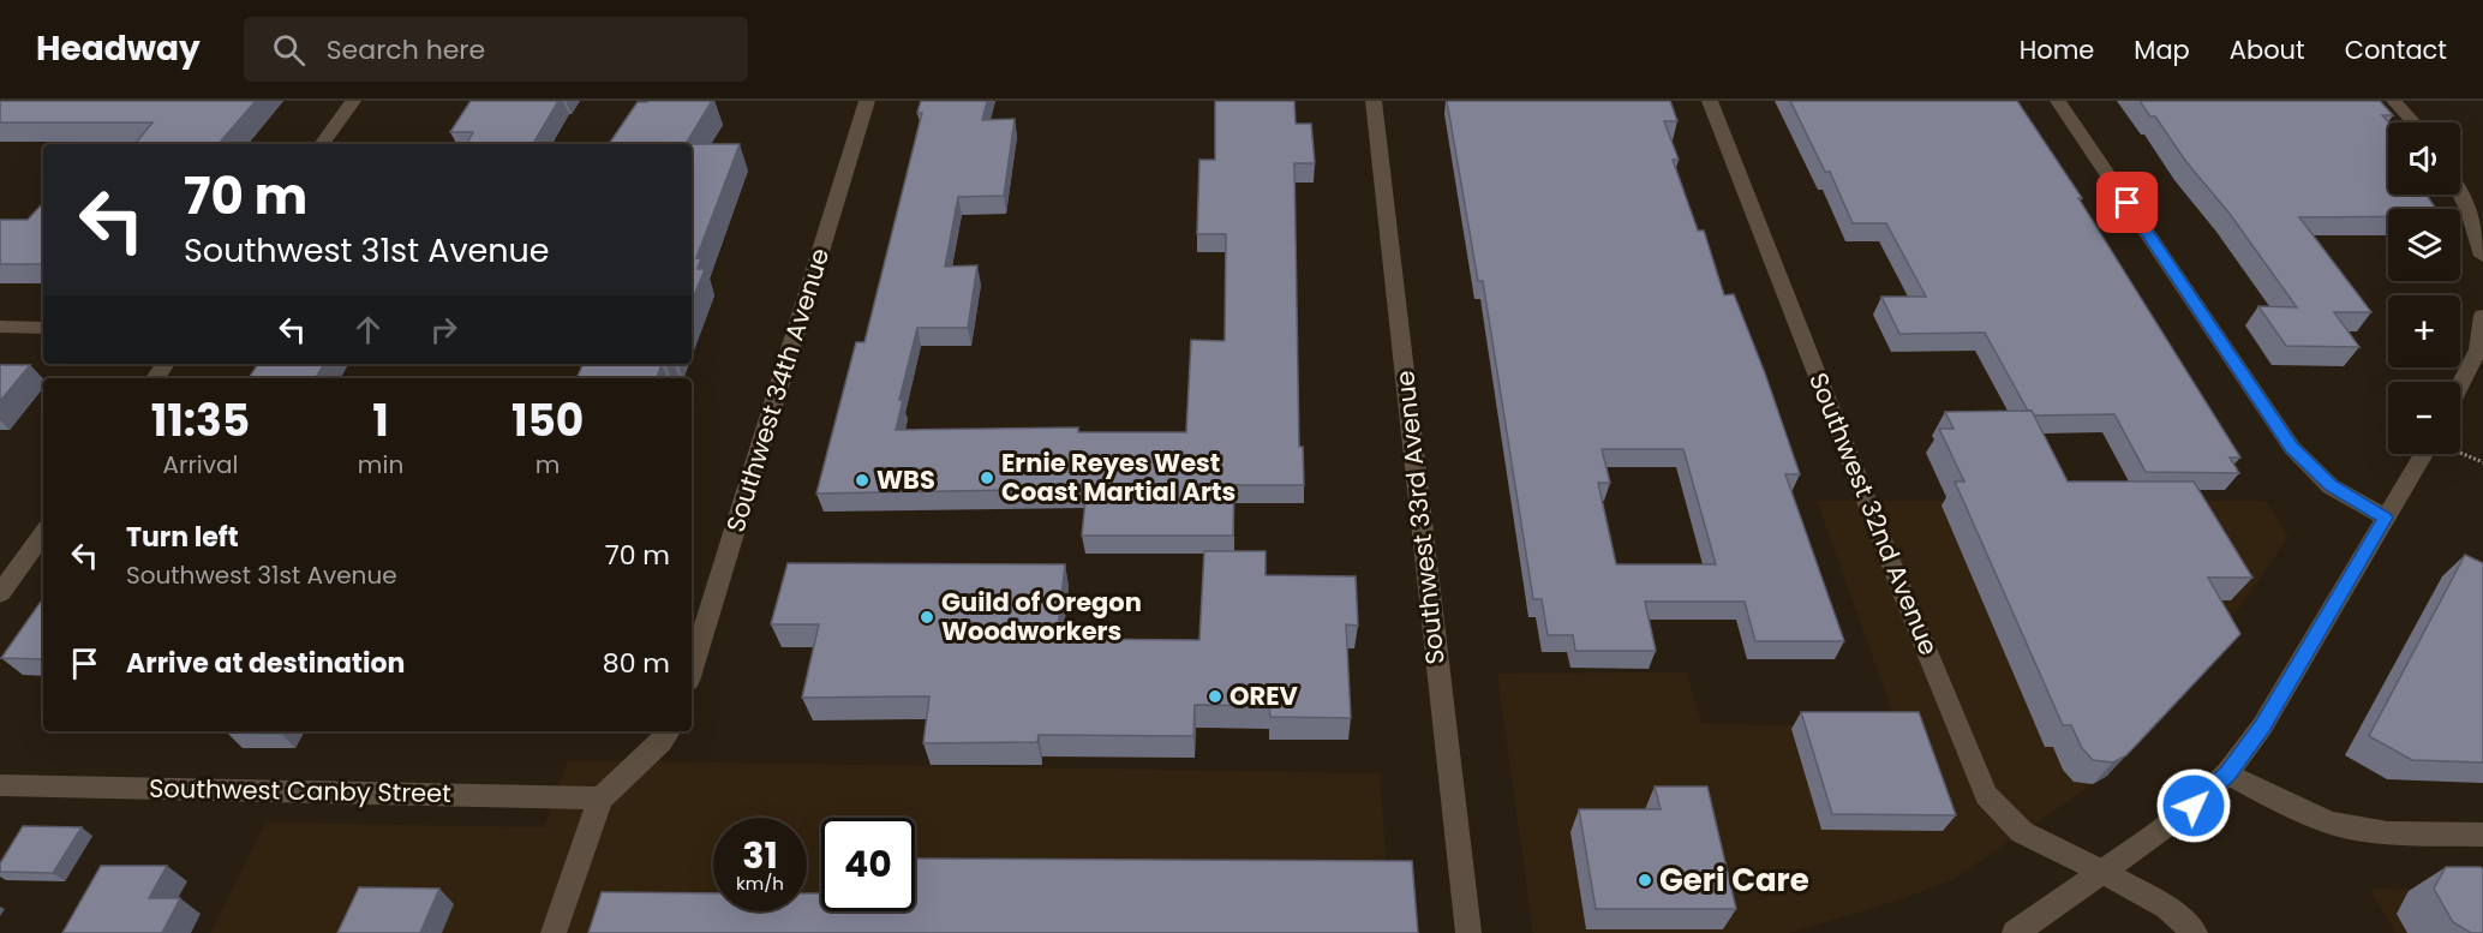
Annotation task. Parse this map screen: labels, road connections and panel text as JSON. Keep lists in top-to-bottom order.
{
  "streets": {
    "street": [
      "Southwest 34th Avenue",
      "Southwest 32nd Avenue",
      "Southwest 33rd Avenue",
      "Southwest Canby Street"
    ]
  },
  "places": [
    "Ernie Reyes West Coast Martial Arts",
    "WBS",
    "Guild of Oregon Woodworkers",
    "OREV",
    "Geri Care"
  ],
  "page": {
    "header": "Headway",
    "search": "Search here",
    "nav": [
      "Home",
      "Map",
      "About",
      "Contact"
    ],
    "map_buttons": ["+", "−"],
    "turn": ["70 m", "Southwest 31st Avenue"],
    "eta": [
      "11:35",
      "Arrival",
      "1",
      "min",
      "150",
      "m"
    ],
    "list": [
      {
        "name": "Turn left",
        "note": "Southwest 31st Avenue",
        "value": "70 m"
      },
      {
        "name": "Arrive at destination",
        "value": "80 m"
      }
    ],
    "speed": "31 km/h",
    "limit": "40"
  }
}
